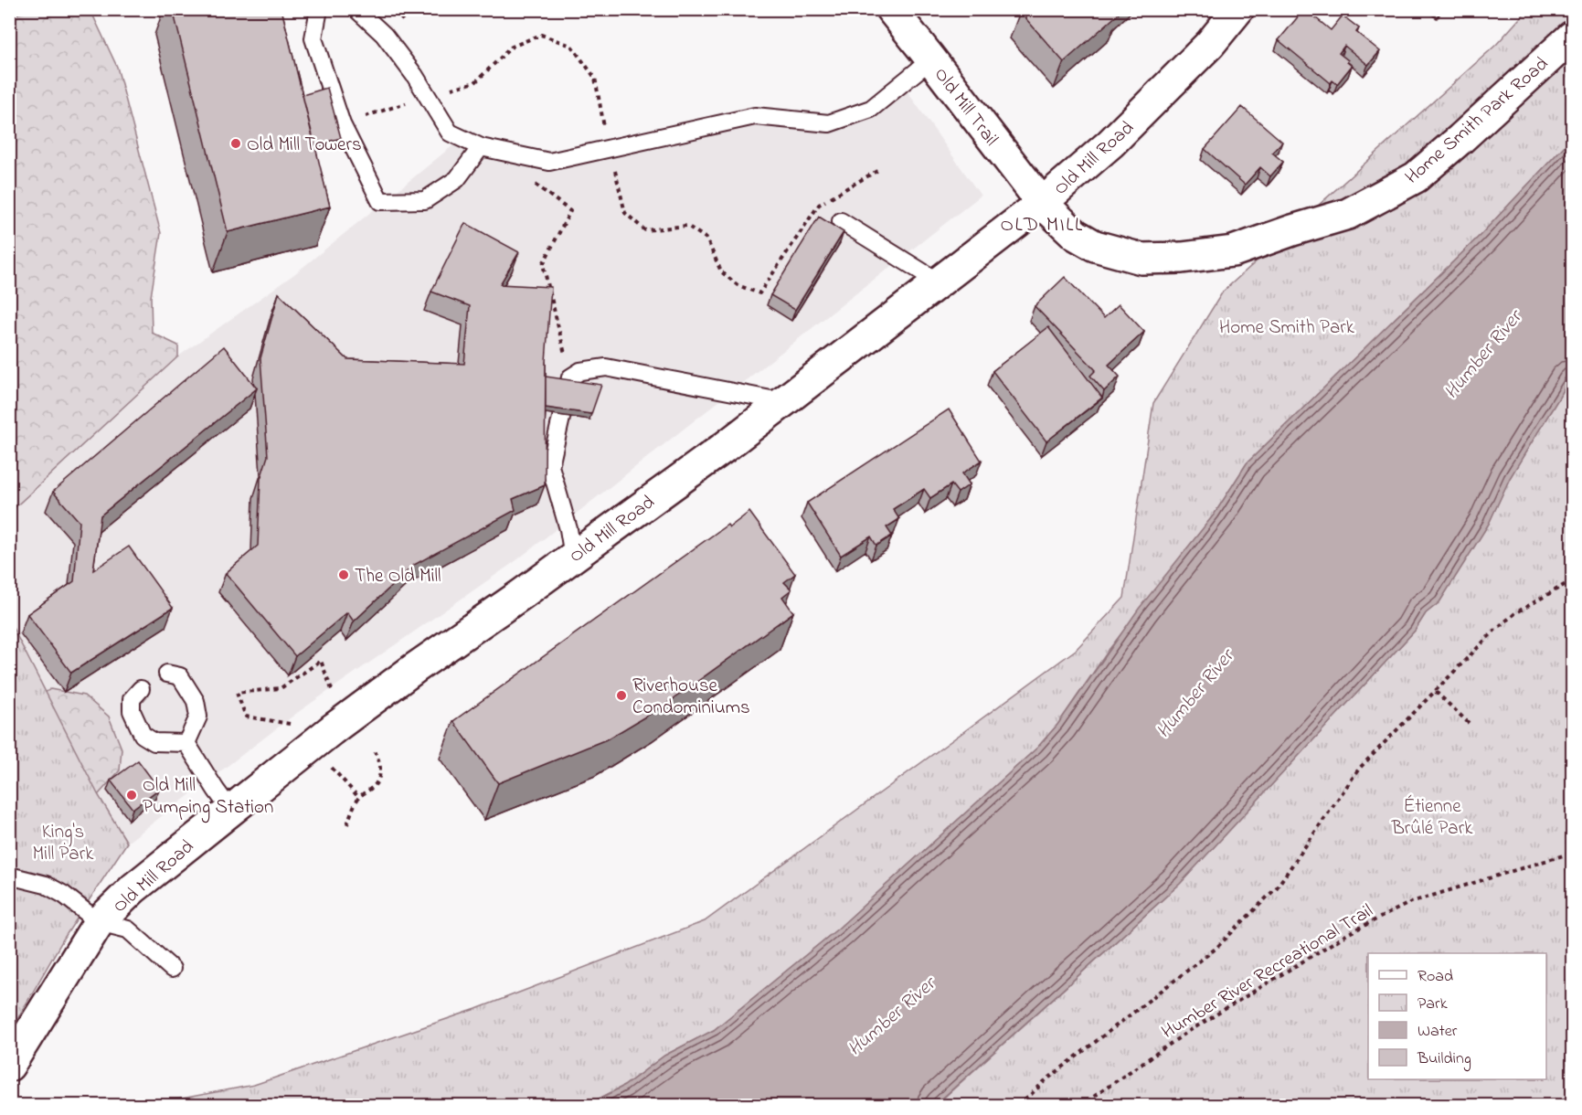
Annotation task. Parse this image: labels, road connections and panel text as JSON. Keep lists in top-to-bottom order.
{
  "streets": {
    "street": ["Old Mill Trail", "Home Smith Park Road", "Old Mill Road"],
    "path": ["Humber River Recreational Trail"]
  },
  "crossings": [
    ["Old Mill Trail", "Home Smith Park Road"],
    ["Old Mill Trail", "Old Mill Road"],
    ["Home Smith Park Road", "Old Mill Road"]
  ],
  "districts": ["OLD MILL"],
  "water": ["Humber River"],
  "parks": ["Home Smith Park", "Étienne Brûlé Park", "King's Mill Park"],
  "places": [
    "Old Mill Towers",
    "The Old Mill",
    "Riverhouse Condominiums",
    "Old Mill Pumping Station"
  ],
  "legend": [
    "Road",
    "Park",
    "Water",
    "Building"
  ]
}
